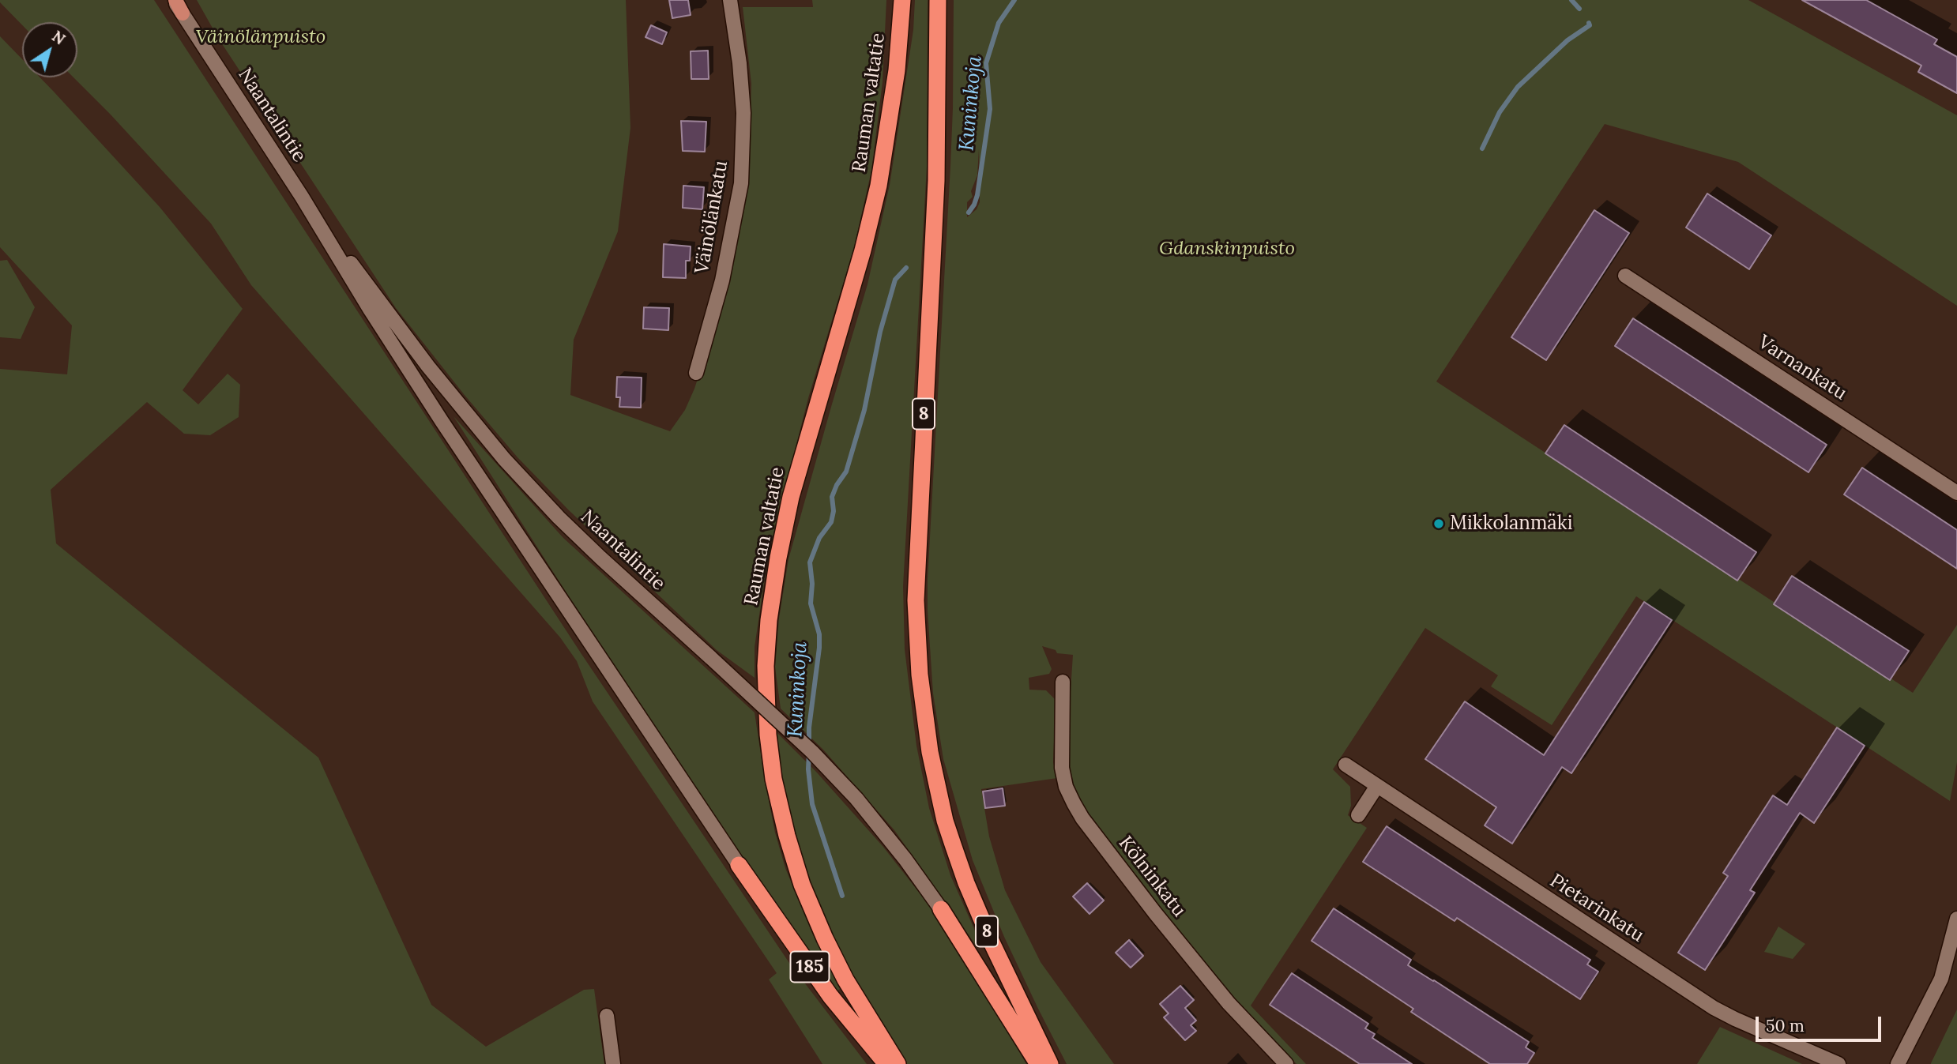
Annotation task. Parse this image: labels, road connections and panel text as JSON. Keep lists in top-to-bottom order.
{
  "streets": {
    "highway": ["Rauman valtatie", "8", "185"],
    "street": [
      "Naantalintie",
      "Väinölänkatu",
      "Varnankatu",
      "Kölninkatu",
      "Pietarinkatu"
    ]
  },
  "crossings": [
    ["Naantalintie", "185"]
  ],
  "water": ["Kuninkoja"],
  "parks": ["Väinölänpuisto", "Gdanskinpuisto"],
  "places": ["Mikkolanmäki"],
  "scale_bar": "50 m",
  "north": "top right"
}
